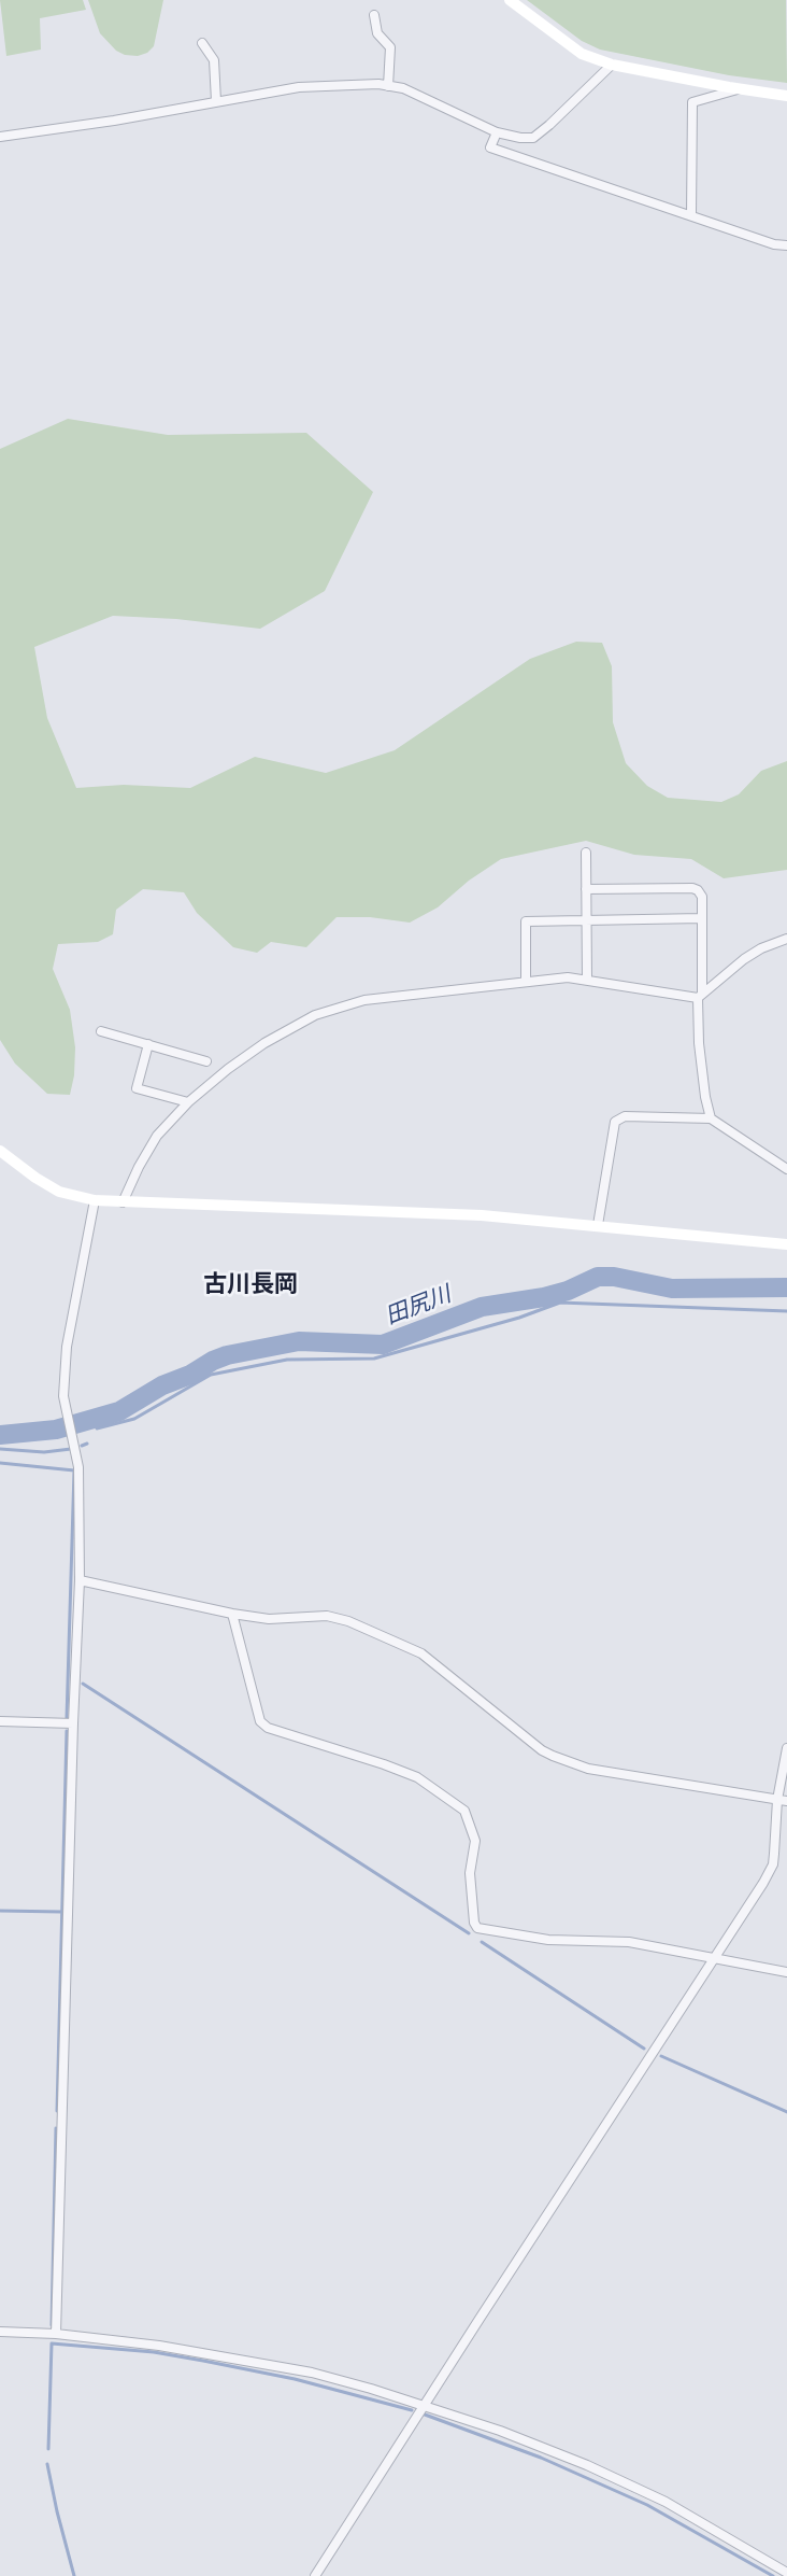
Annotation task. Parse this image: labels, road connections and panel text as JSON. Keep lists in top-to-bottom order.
{
  "districts": ["古川長岡"],
  "water": ["田尻川"]
}
